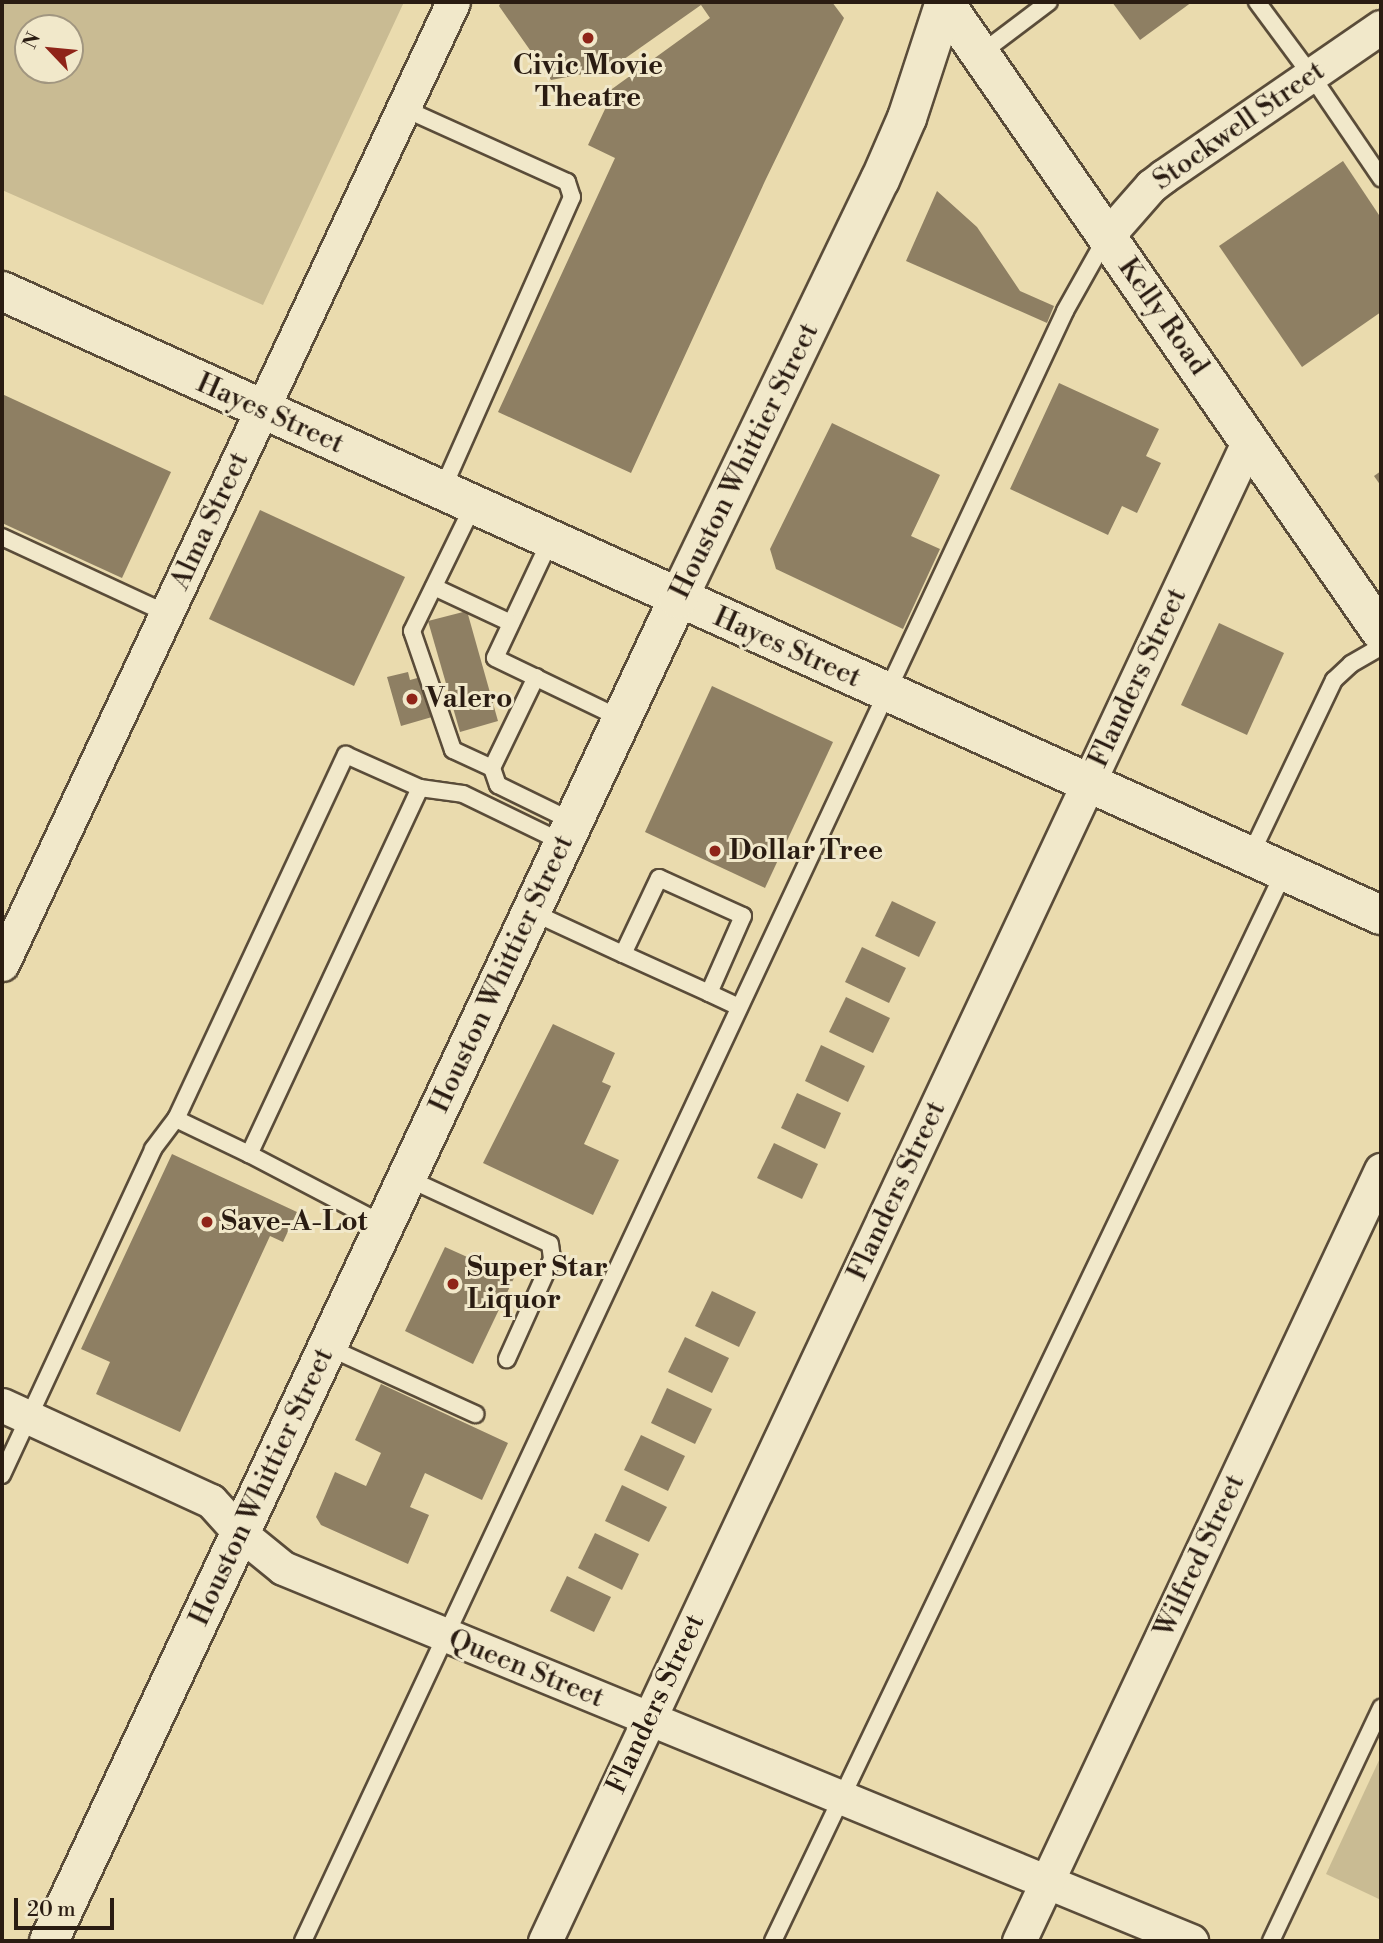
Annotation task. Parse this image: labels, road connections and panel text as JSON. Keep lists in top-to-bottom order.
{
  "streets": {
    "street": [
      "Stockwell Street",
      "Kelly Road",
      "Hayes Street",
      "Houston Whittier Street",
      "Alma Street",
      "Flanders Street",
      "Wilfred Street",
      "Queen Street"
    ]
  },
  "crossings": [
    ["Stockwell Street", "Kelly Road"],
    ["Kelly Road", "Houston Whittier Street"],
    ["Kelly Road", "Flanders Street"],
    ["Hayes Street", "Houston Whittier Street"],
    ["Hayes Street", "Alma Street"],
    ["Hayes Street", "Flanders Street"],
    ["Houston Whittier Street", "Queen Street"],
    ["Flanders Street", "Queen Street"],
    ["Wilfred Street", "Queen Street"]
  ],
  "places": [
    "Civic Movie Theatre",
    "Valero",
    "Dollar Tree",
    "Save-A-Lot",
    "Super Star Liquor"
  ],
  "scale_bar": "20 m",
  "north": "top left"
}
